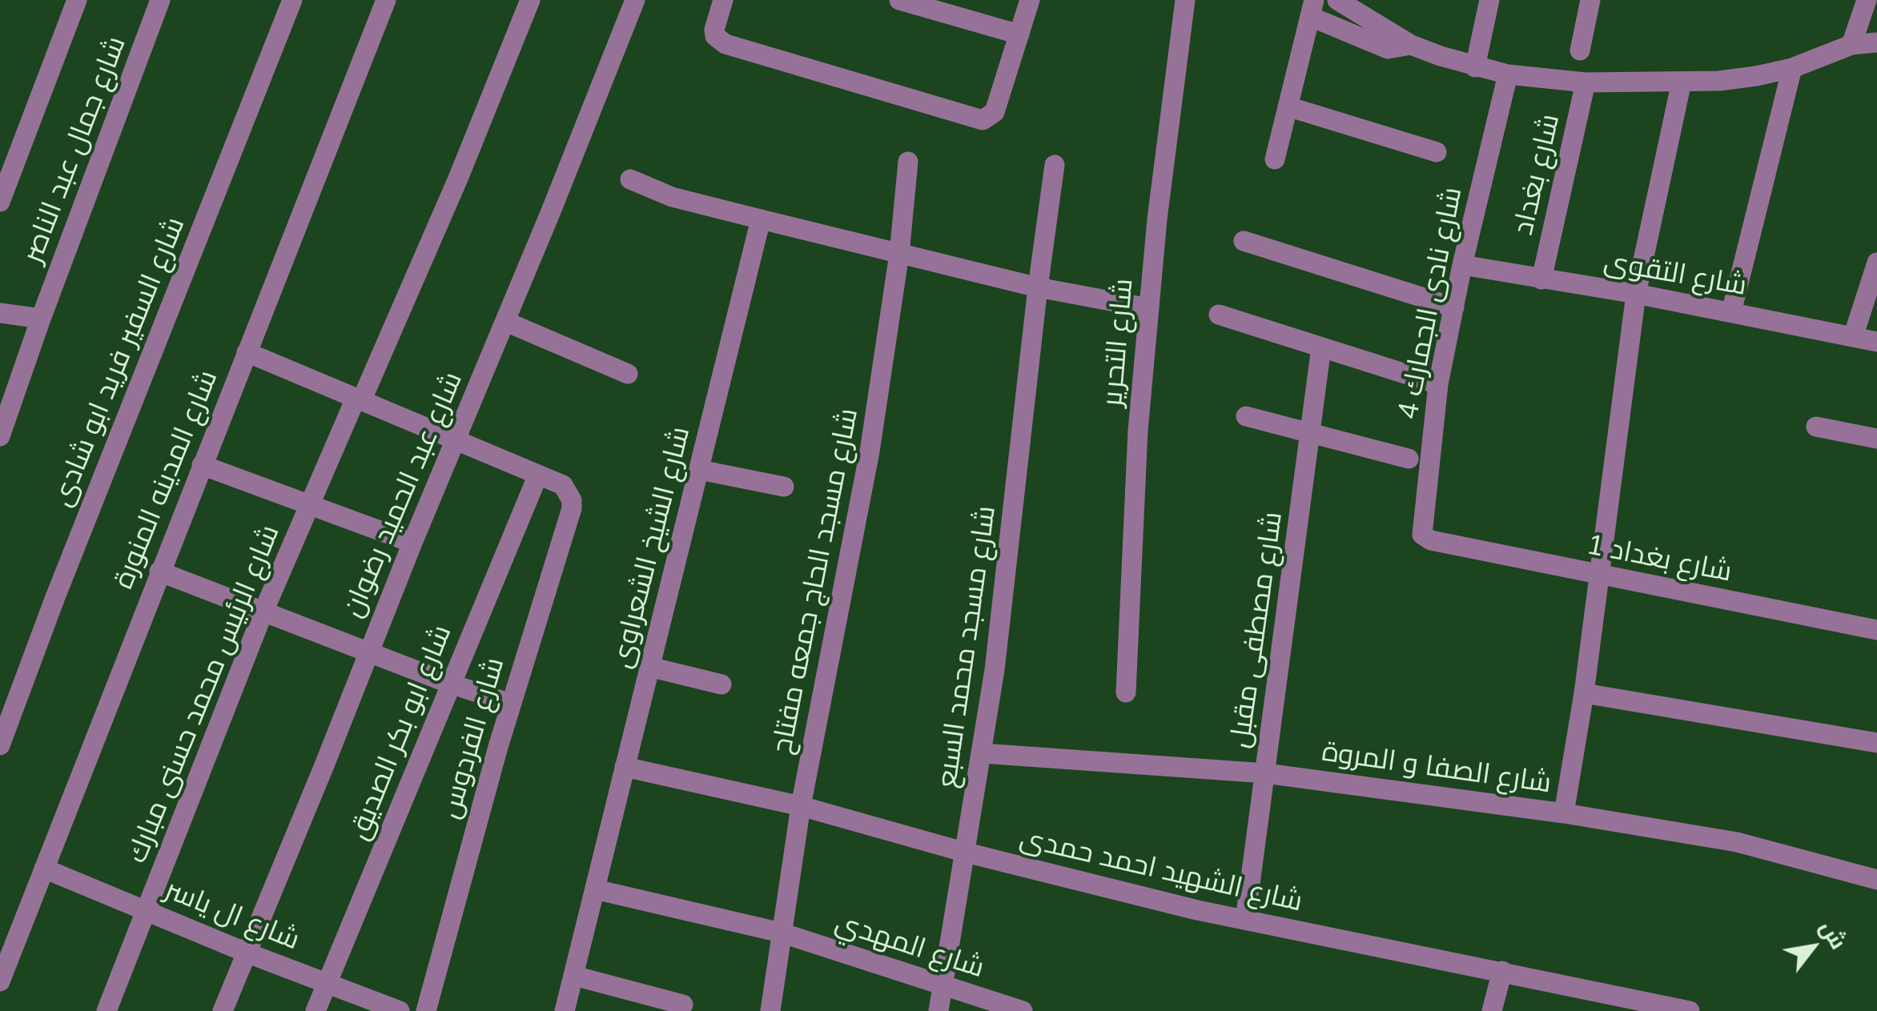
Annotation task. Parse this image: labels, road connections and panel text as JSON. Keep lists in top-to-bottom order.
{
  "streets": {
    "street": [
      "شارع جمال عبد الناصر",
      "شارع بغداد",
      "شارع التقوى",
      "شارع نادى الجمارك 4",
      "شارع التحرير",
      "شارع السفير فريد ابو شادى",
      "شارع المدينه المنورة",
      "شارع عبد الحميد رضوان",
      "شارع الشيخ الشعراوى",
      "شارع بغداد 1",
      "شارع مسجد الحاج جمعه مفتاح",
      "شارع مصطفى مقبل",
      "شارع مسجد محمد السبع",
      "شارع الرئيس محمد حسنى مبارك",
      "شارع ابو بكر الصديق",
      "شارع الفردوس",
      "شارع الصفا و المروة",
      "شارع الشهيد احمد حمدى",
      "شارع ال ياسر",
      "شارع المهدي"
    ]
  },
  "crossings": [
    ["شارع بغداد", "شارع التقوى"],
    ["شارع التقوى", "شارع نادى الجمارك 4"],
    ["شارع نادى الجمارك 4", "شارع بغداد 1"],
    ["شارع المدينه المنورة", "شارع ال ياسر"],
    ["شارع عبد الحميد رضوان", "شارع ال ياسر"],
    ["شارع الشيخ الشعراوى", "شارع الشهيد احمد حمدى"],
    ["شارع مسجد الحاج جمعه مفتاح", "شارع الشهيد احمد حمدى"],
    ["شارع مسجد الحاج جمعه مفتاح", "شارع المهدي"],
    ["شارع مصطفى مقبل", "شارع الصفا و المروة"],
    ["شارع مصطفى مقبل", "شارع الشهيد احمد حمدى"],
    ["شارع مسجد محمد السبع", "شارع الصفا و المروة"],
    ["شارع مسجد محمد السبع", "شارع الشهيد احمد حمدى"],
    ["شارع مسجد محمد السبع", "شارع المهدي"],
    ["شارع الرئيس محمد حسنى مبارك", "شارع ال ياسر"],
    ["شارع ابو بكر الصديق", "شارع الفردوس"],
    ["شارع ابو بكر الصديق", "شارع ال ياسر"]
  ],
  "north": "top right"
}
